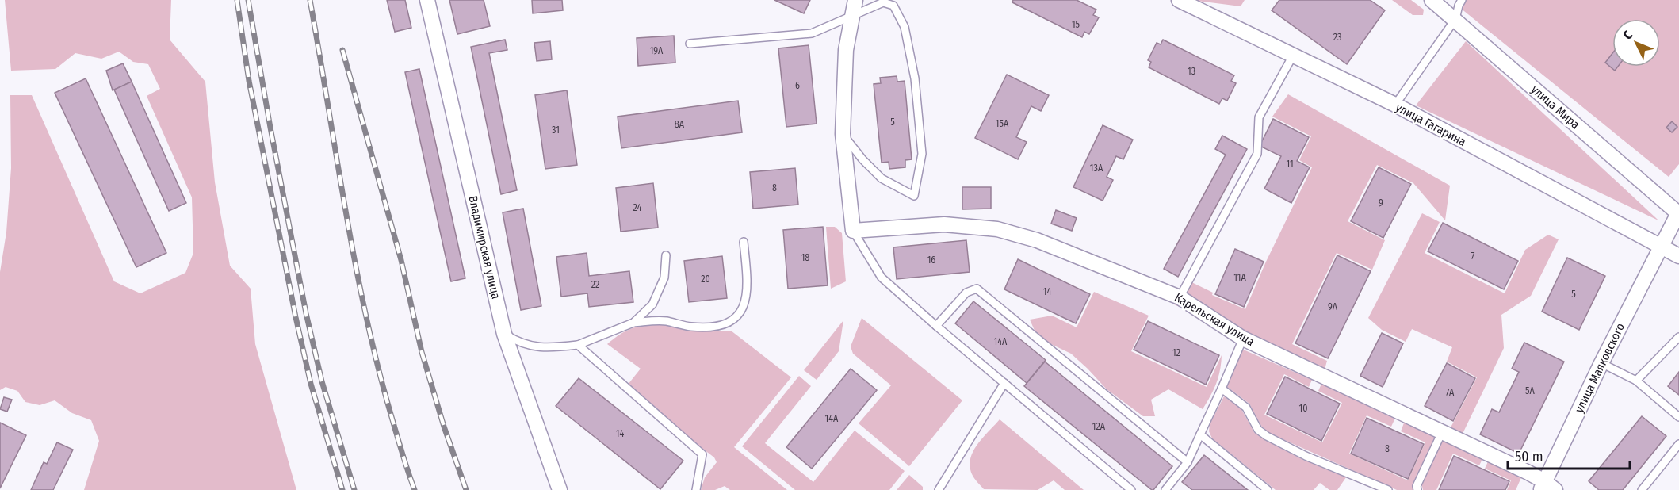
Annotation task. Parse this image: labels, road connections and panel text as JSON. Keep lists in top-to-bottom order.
{
  "streets": {
    "street": [
      "улица Мира",
      "улица Гагарина",
      "Владимирская улица",
      "Карельская улица",
      "улица Маяковского"
    ]
  },
  "crossings": [
    ["улица Мира", "улица Маяковского"],
    ["улица Гагарина", "улица Маяковского"],
    ["Карельская улица", "улица Маяковского"]
  ],
  "house_numbers": [
    "15",
    "23",
    "19А",
    "13",
    "6",
    "5",
    "15А",
    "8А",
    "31",
    "11",
    "13А",
    "8",
    "9",
    "24",
    "7",
    "18",
    "16",
    "11А",
    "20",
    "22",
    "14",
    "5",
    "9А",
    "14А",
    "12",
    "5А",
    "7А",
    "10",
    "14А",
    "12А",
    "14",
    "8"
  ],
  "scale_bar": "50 m",
  "north": "top left"
}
